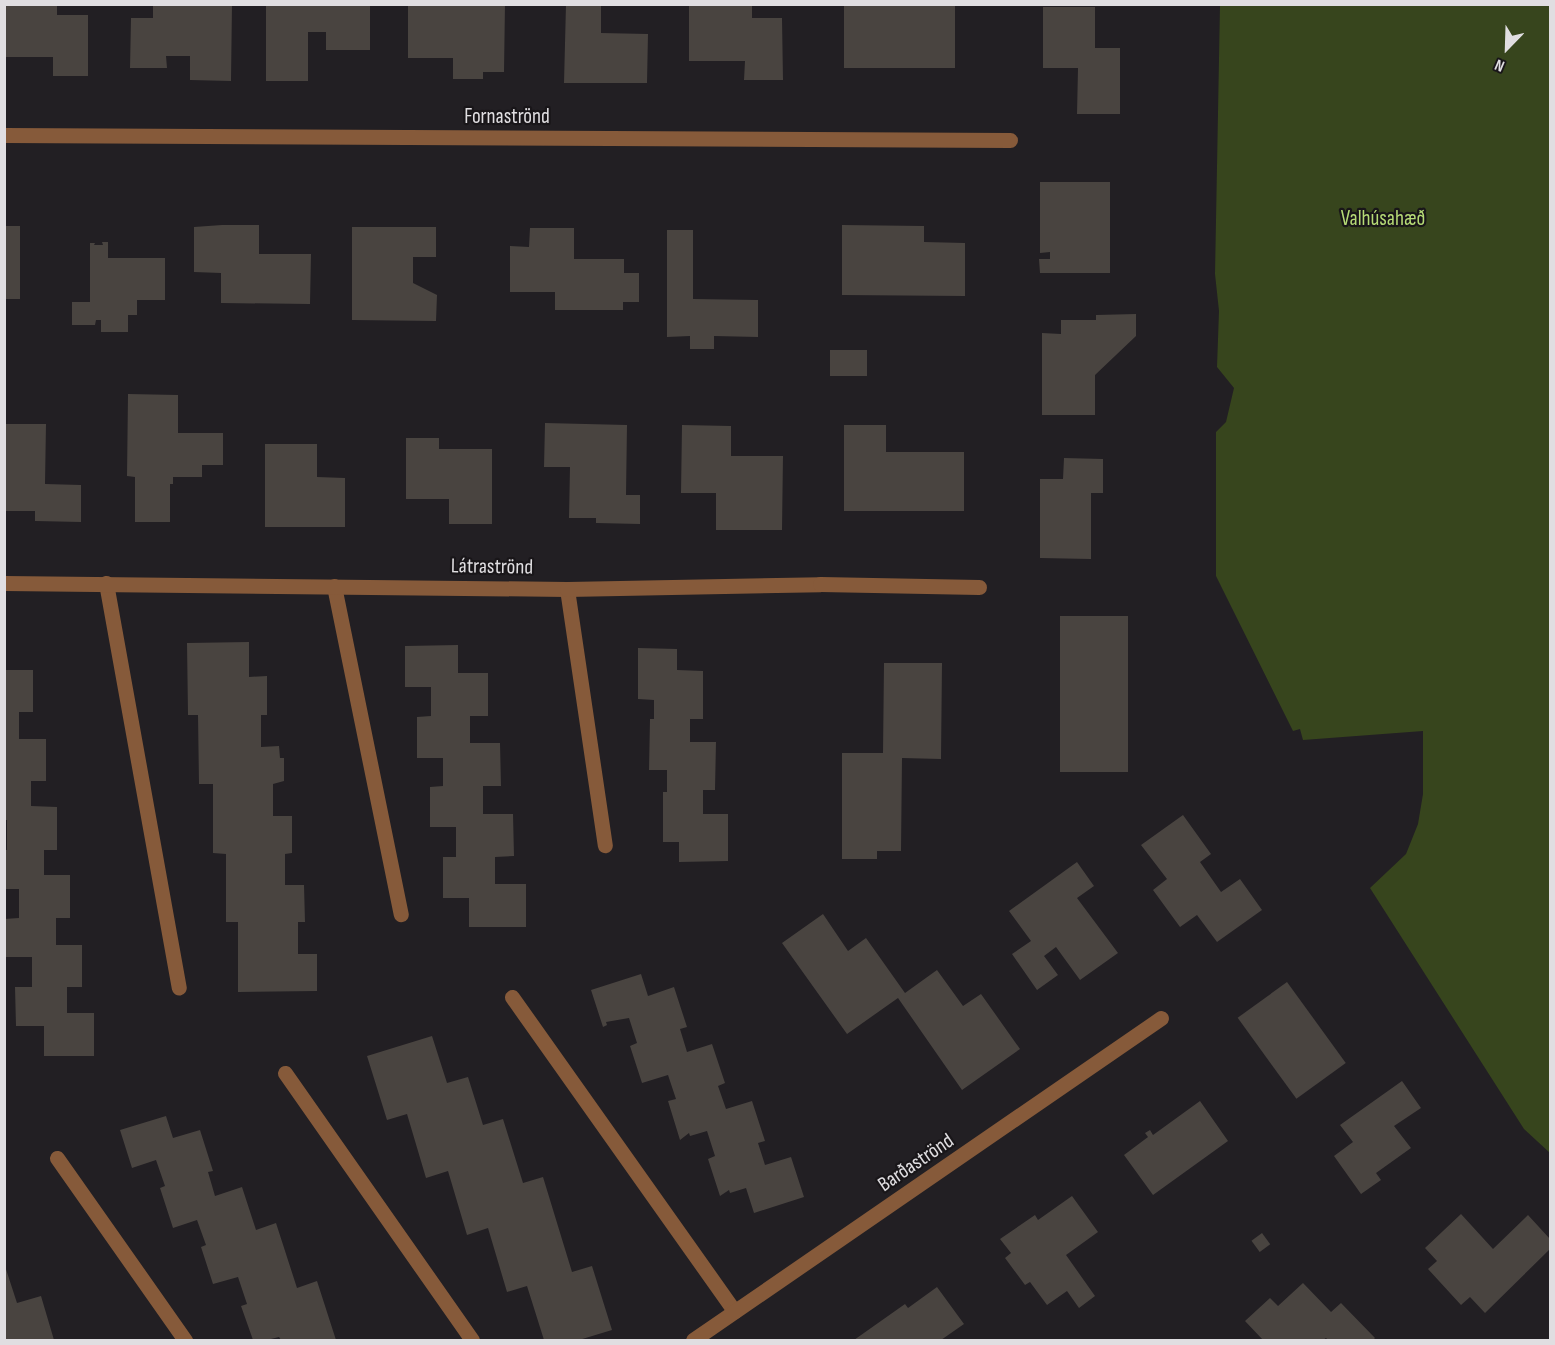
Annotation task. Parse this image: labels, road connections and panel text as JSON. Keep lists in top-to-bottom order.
{
  "streets": {
    "street": ["Fornaströnd", "Látraströnd", "Barðaströnd"]
  },
  "parks": ["Valhúsahæð"],
  "north": "bottom left"
}
